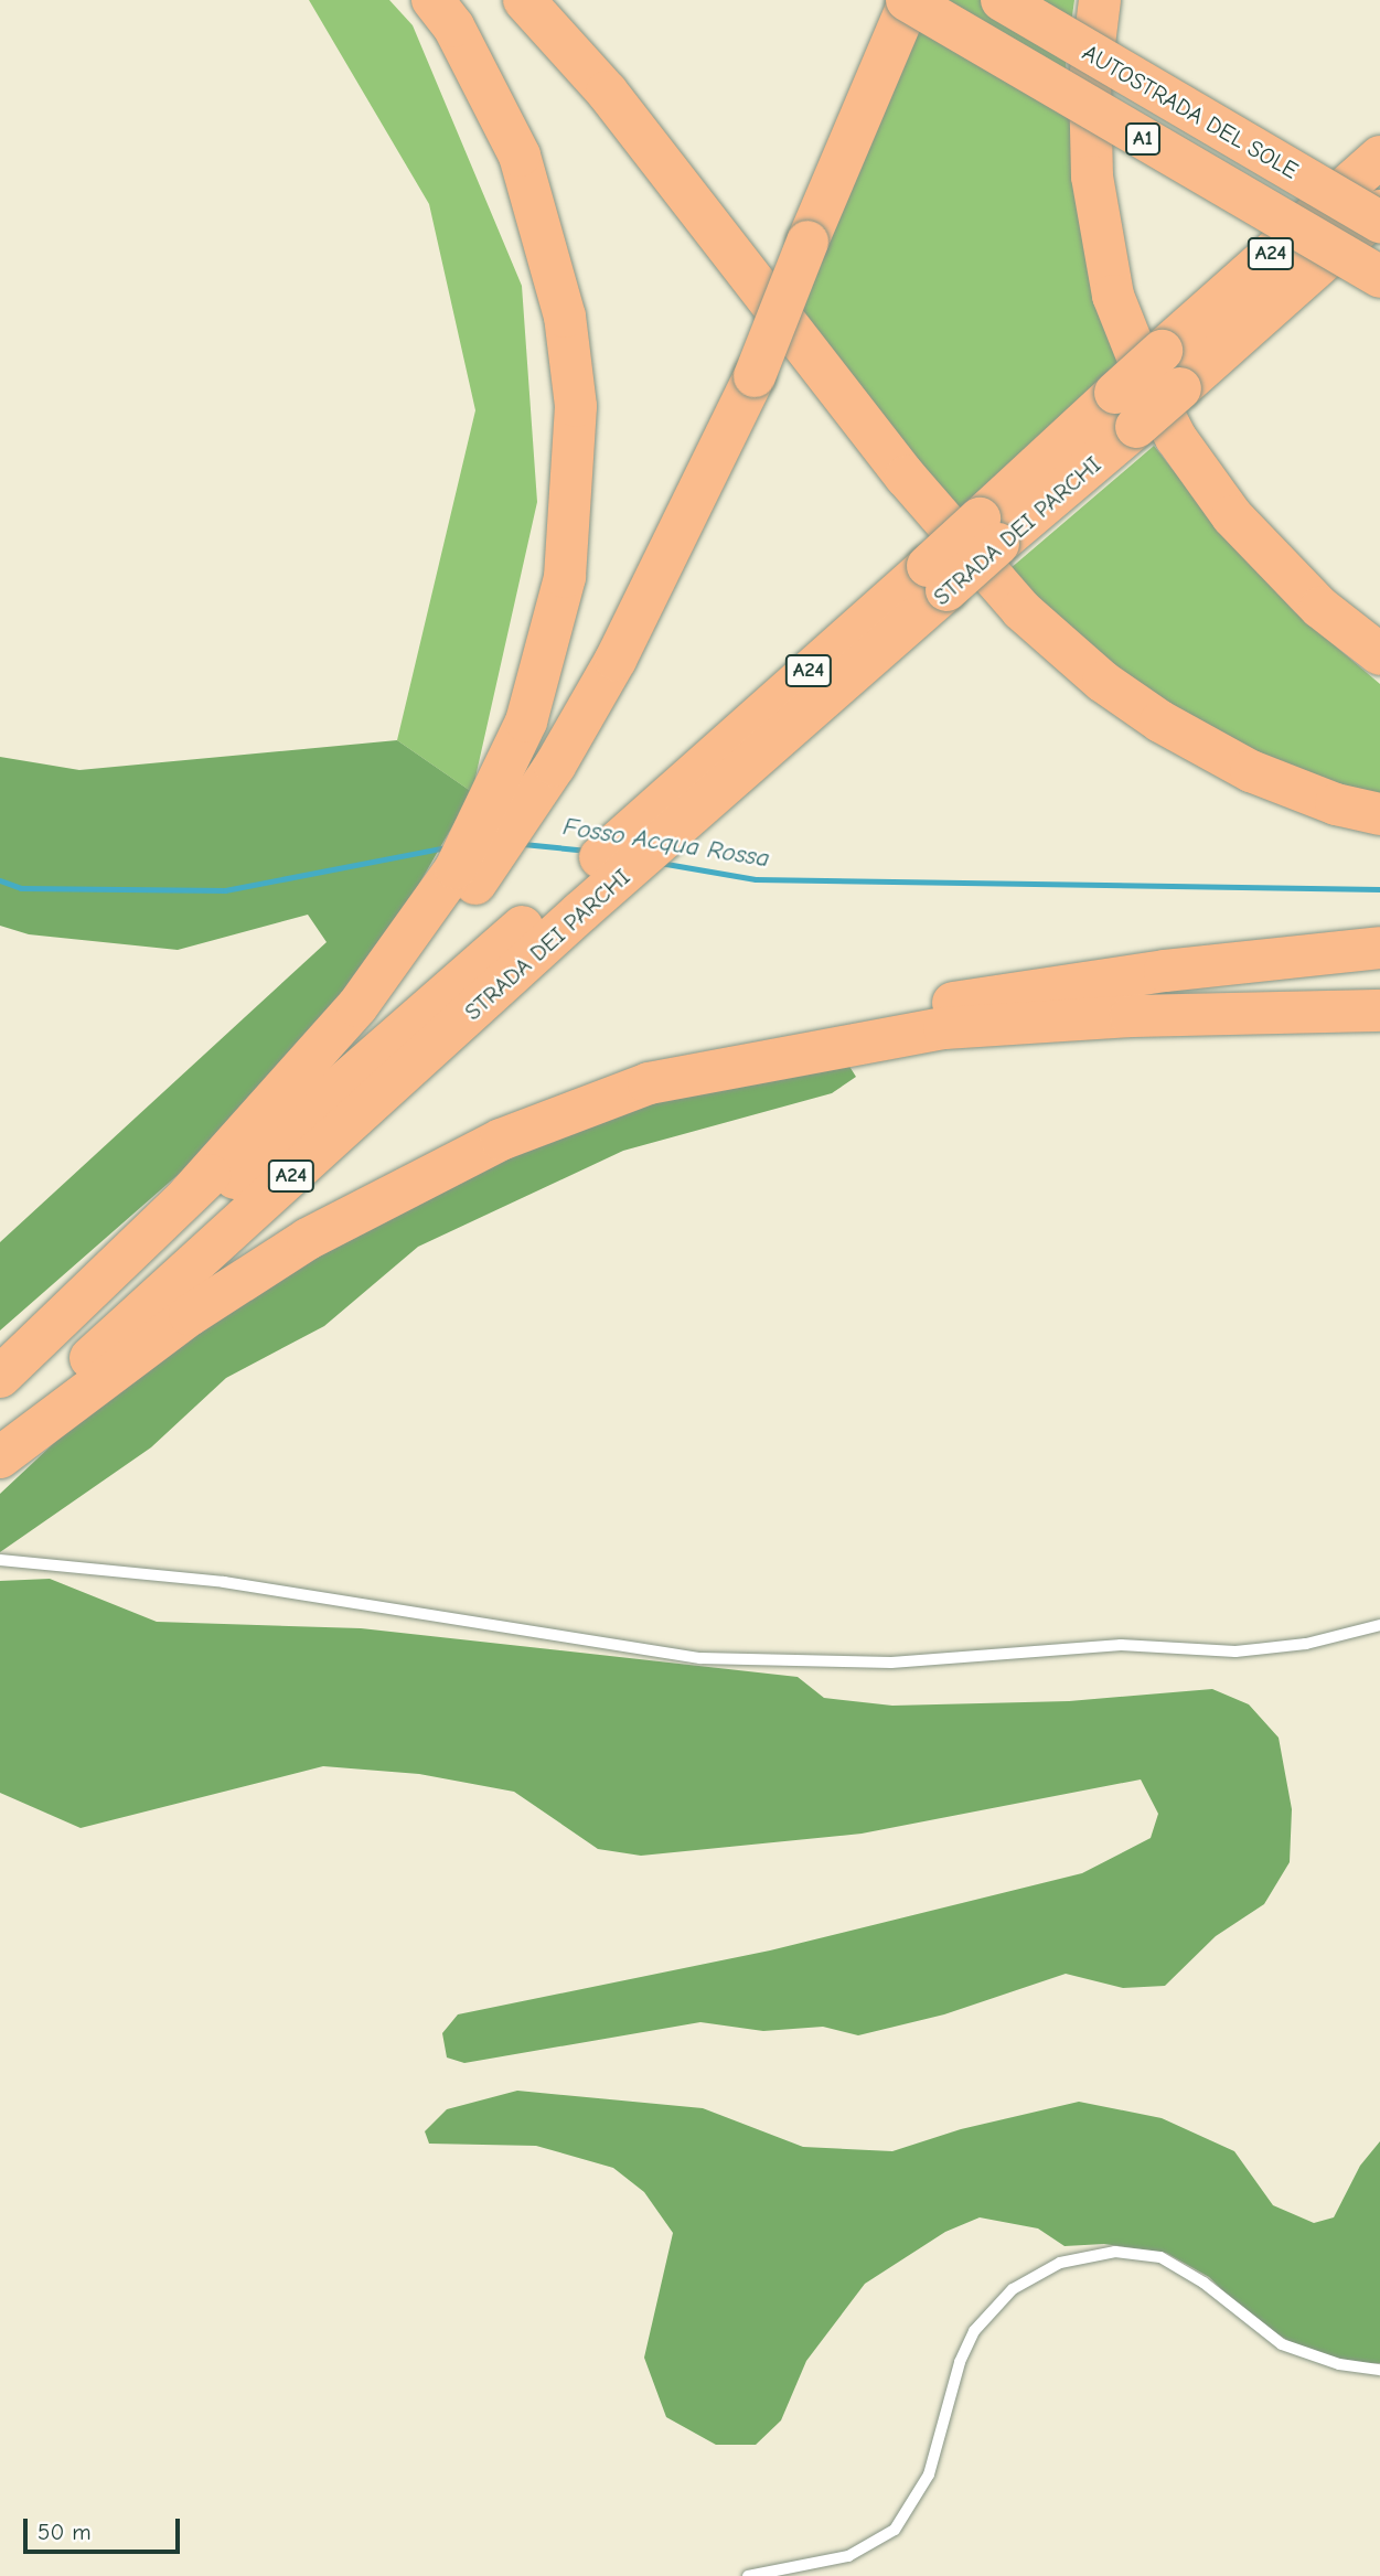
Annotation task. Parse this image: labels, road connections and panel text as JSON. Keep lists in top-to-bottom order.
{
  "streets": {
    "highway": [
      "AUTOSTRADA DEL SOLE",
      "A1",
      "A24",
      "STRADA DEI PARCHI"
    ]
  },
  "water": ["Fosso Acqua Rossa"],
  "scale_bar": "50 m"
}
